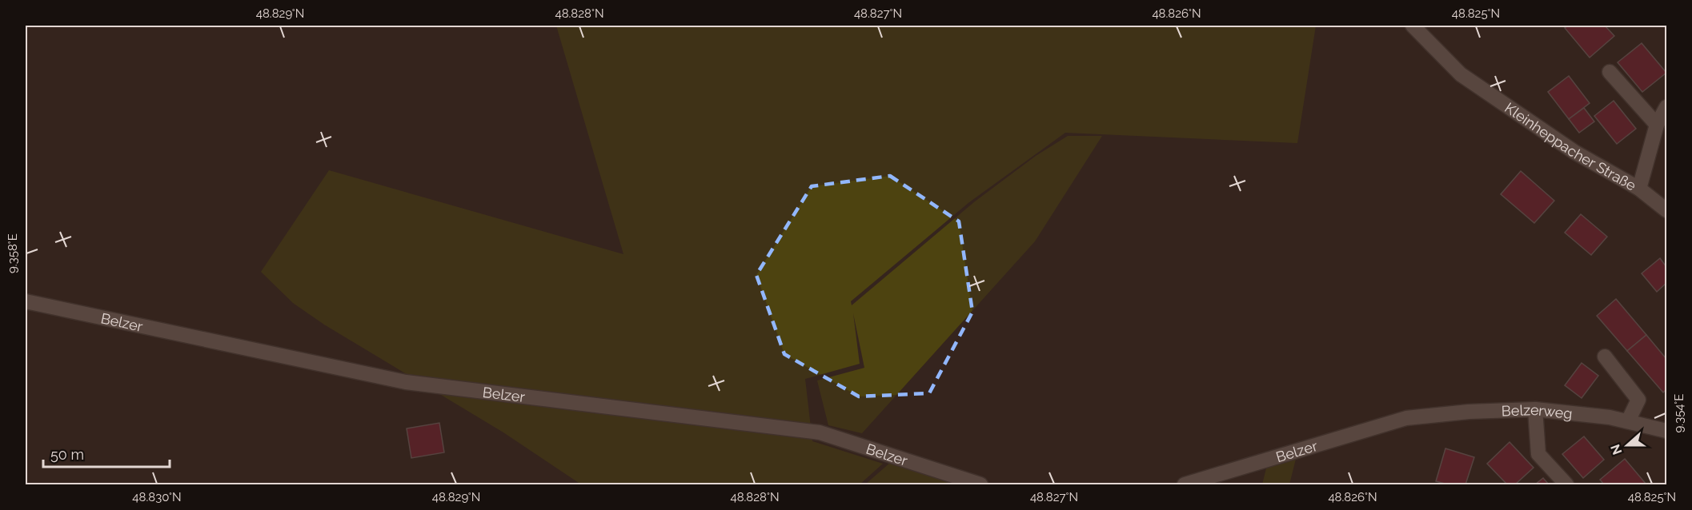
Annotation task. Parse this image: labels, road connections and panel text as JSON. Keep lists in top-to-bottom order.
{
  "streets": {
    "street": ["Kleinheppacher Straße", "Belzer", "Belzerweg"]
  },
  "crossings": [
    ["Belzer", "Belzerweg"]
  ],
  "scale_bar": "50 m",
  "north": "left",
  "coordinates": [
    "48.829°N",
    "48.828°N",
    "48.827°N",
    "48.826°N",
    "48.825°N",
    "9.358°E",
    "9.354°E",
    "48.830°N"
  ]
}
